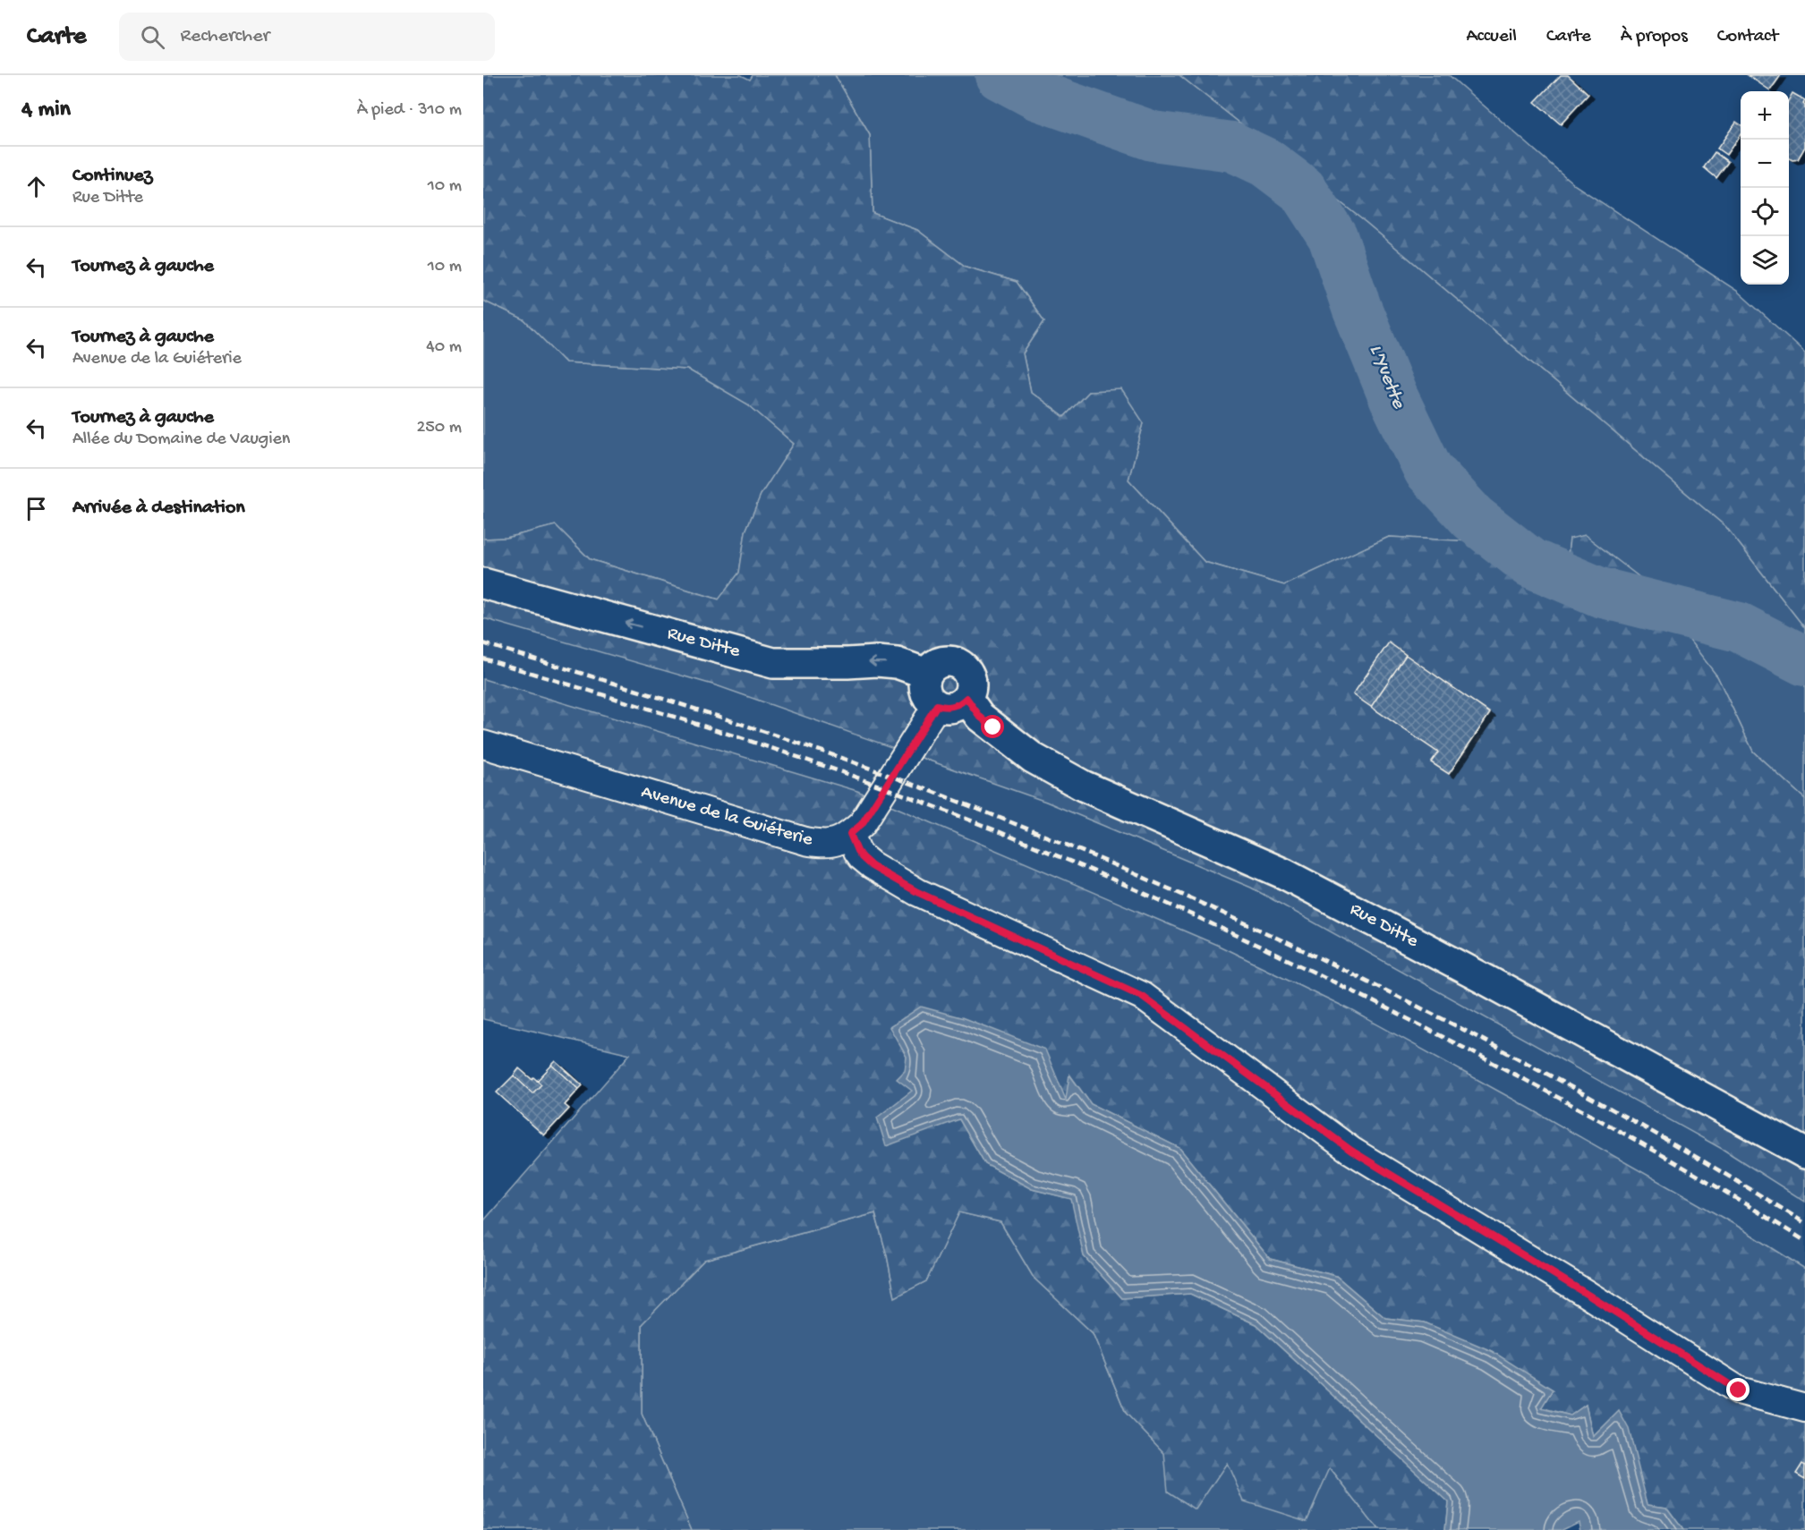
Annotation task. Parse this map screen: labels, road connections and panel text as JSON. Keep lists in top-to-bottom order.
{
  "streets": {
    "street": ["Rue Ditte", "Avenue de la Guiéterie"]
  },
  "crossings": [
    ["Rue Ditte", "Avenue de la Guiéterie"]
  ],
  "water": ["L'Yvette"],
  "page": {
    "header": "Carte",
    "search": "Rechercher",
    "nav": [
      "Accueil",
      "Carte",
      "À propos",
      "Contact"
    ],
    "heading": ["4 min", "À pied · 310 m"],
    "map_buttons": ["+", "−"],
    "list": [
      ["Continuez", "Rue Ditte", "10 m"],
      ["Tournez à gauche", "10 m"],
      ["Tournez à gauche", "Avenue de la Guiéterie", "40 m"],
      ["Tournez à gauche", "Allée du Domaine de Vaugien", "250 m"],
      "Arrivée à destination"
    ]
  }
}
